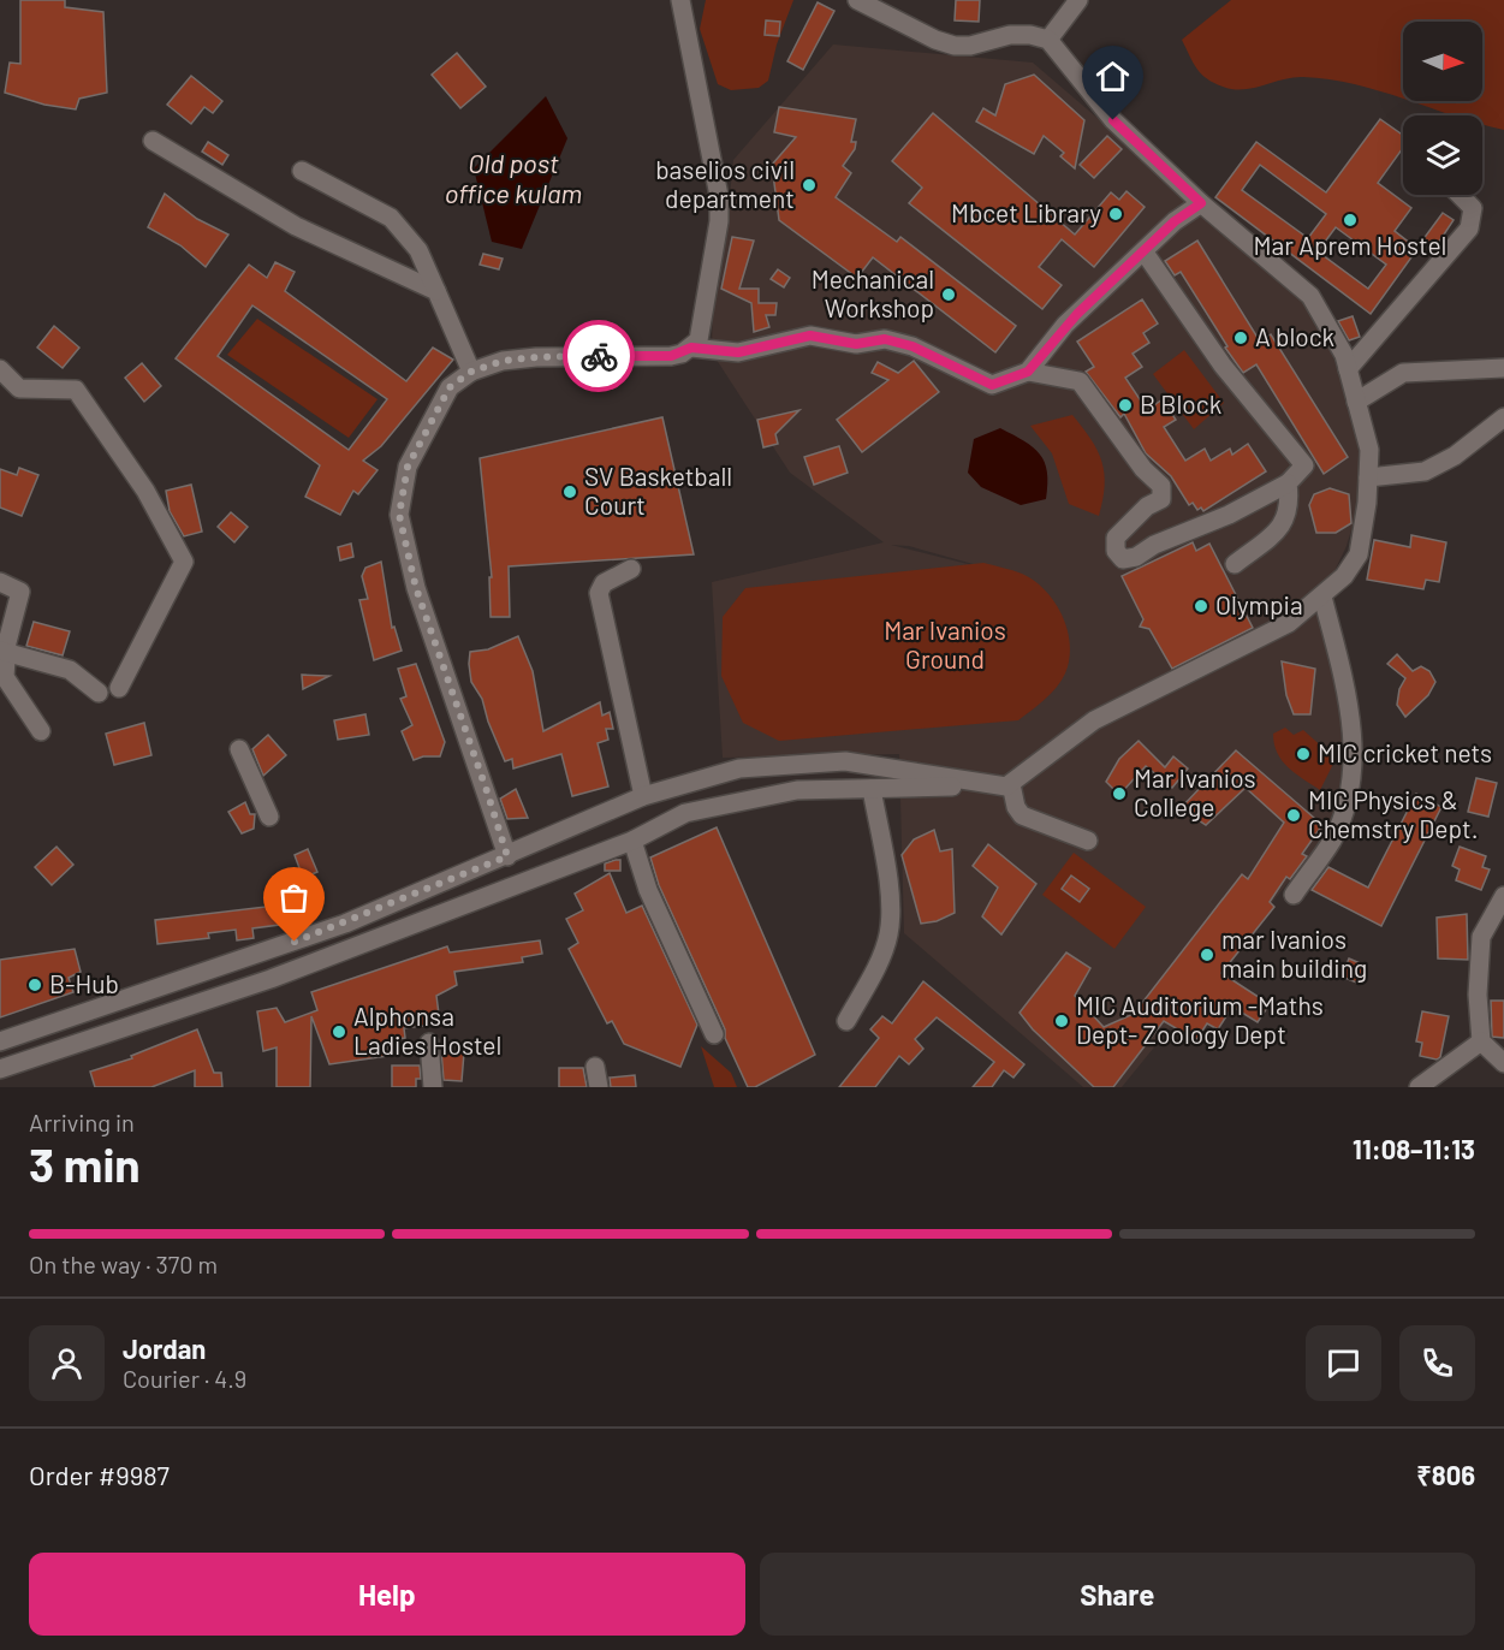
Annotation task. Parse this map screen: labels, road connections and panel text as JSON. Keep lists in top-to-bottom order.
{
  "water": ["Old post office kulam"],
  "parks": ["Mar Ivanios Ground"],
  "places": [
    "baselios civil department",
    "Mbcet Library",
    "Mar Aprem Hostel",
    "Mechanical Workshop",
    "A block",
    "B Block",
    "SV Basketball Court",
    "Olympia",
    "MIC cricket nets",
    "Mar Ivanios College",
    "MIC Physics & Chemstry Dept.",
    "mar Ivanios main building",
    "B-Hub",
    "MIC Auditorium -Maths Dept- Zoology Dept",
    "Alphonsa Ladies Hostel"
  ],
  "north": "right",
  "page": {
    "heading": ["3 min", "Arriving in", "11:08–11:13"],
    "panel": [
      "Jordan",
      "Courier · 4.9",
      "Order #9987",
      "₹806"
    ],
    "bar": "On the way · 370 m",
    "buttons": ["Help", "Share"]
  }
}
